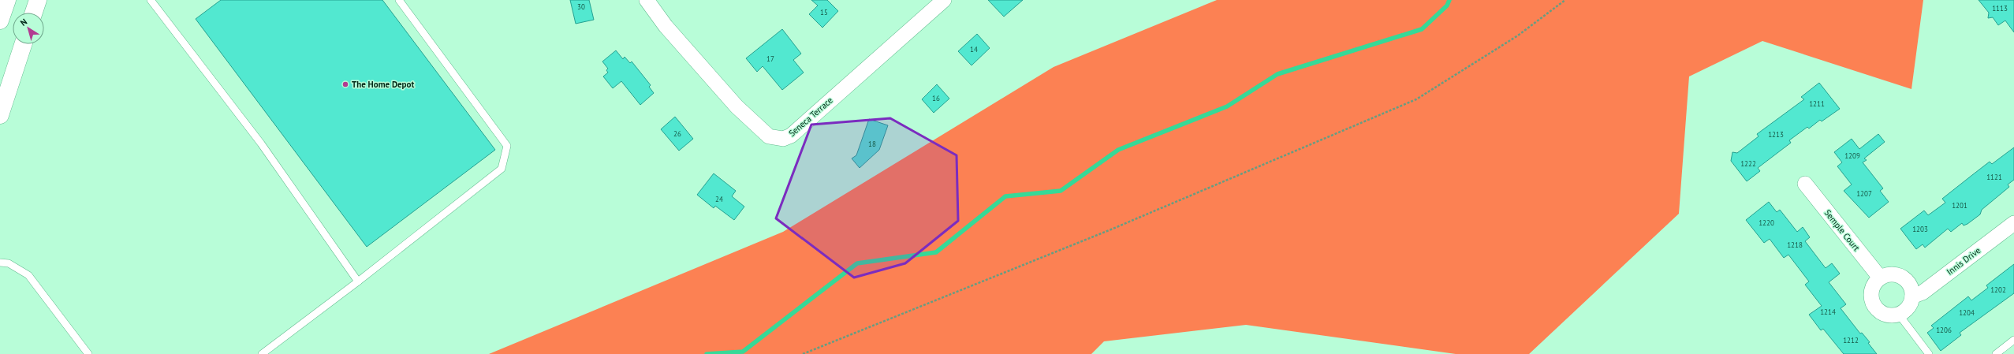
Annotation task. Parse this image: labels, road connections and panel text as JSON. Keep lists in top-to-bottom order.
{
  "streets": {
    "street": ["Seneca Terrace", "Semple Court", "Innis Drive"]
  },
  "crossings": [
    ["Semple Court", "Innis Drive"]
  ],
  "places": ["The Home Depot"],
  "house_numbers": [
    "30",
    "1113",
    "15",
    "14",
    "17",
    "16",
    "1211",
    "26",
    "1213",
    "18",
    "1209",
    "1222",
    "1121",
    "1207",
    "24",
    "1201",
    "1220",
    "1203",
    "1218",
    "1202",
    "1214",
    "1204",
    "1206",
    "1212"
  ],
  "north": "top left"
}
